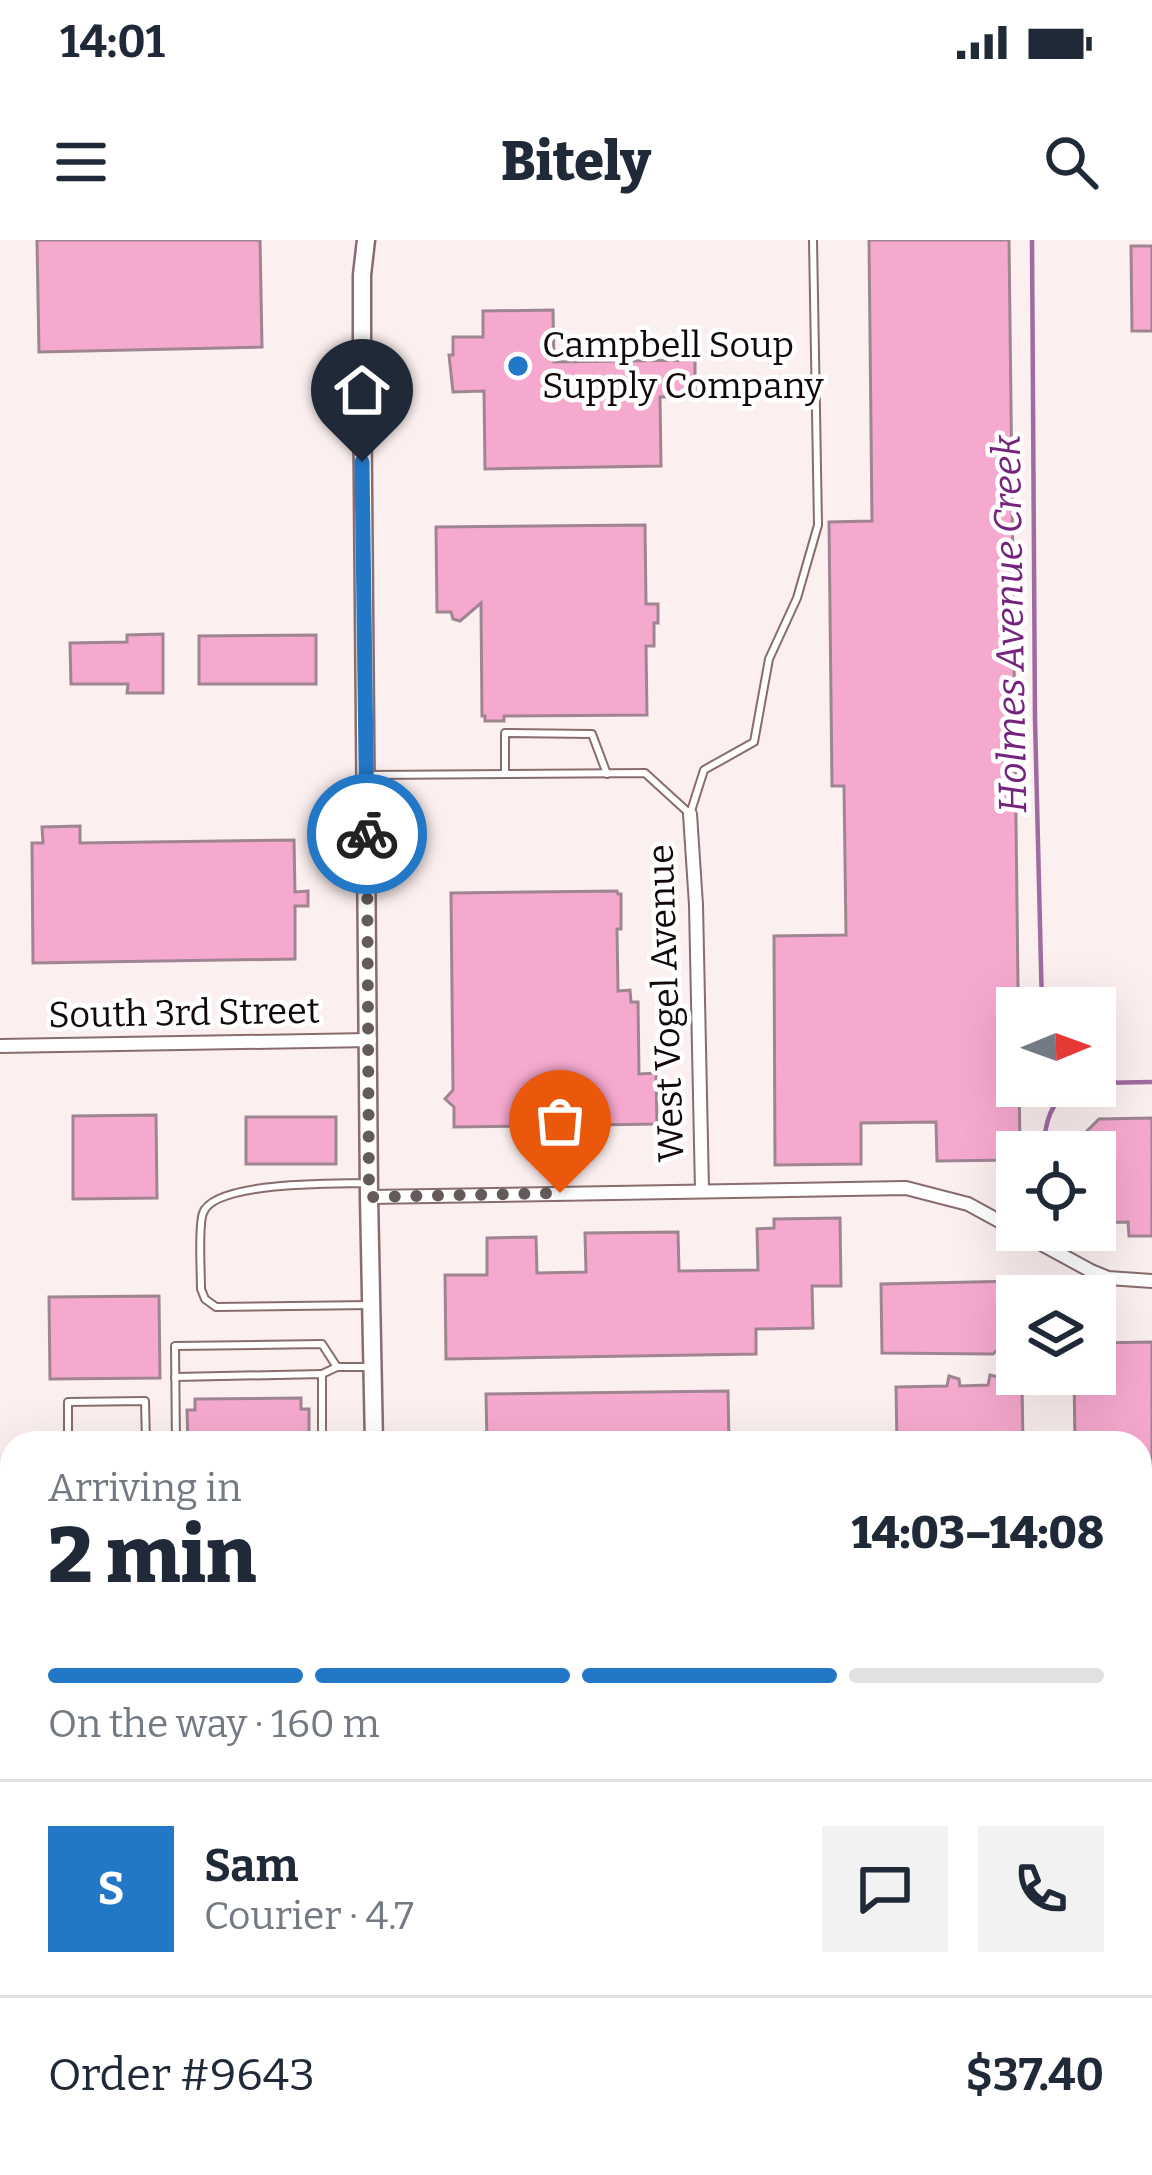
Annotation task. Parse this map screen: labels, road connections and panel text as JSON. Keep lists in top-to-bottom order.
{
  "streets": {
    "street": ["West Vogel Avenue", "South 3rd Street"]
  },
  "water": ["Holmes Avenue Creek"],
  "places": ["Campbell Soup Supply Company"],
  "north": "right",
  "page": {
    "status": "14:01",
    "header": "Bitely",
    "heading": ["2 min", "Arriving in", "14:03–14:08"],
    "panel": [
      "Sam",
      "Courier · 4.7",
      "Order #9643",
      "$37.40"
    ],
    "bar": "On the way · 160 m",
    "round": "S"
  }
}
